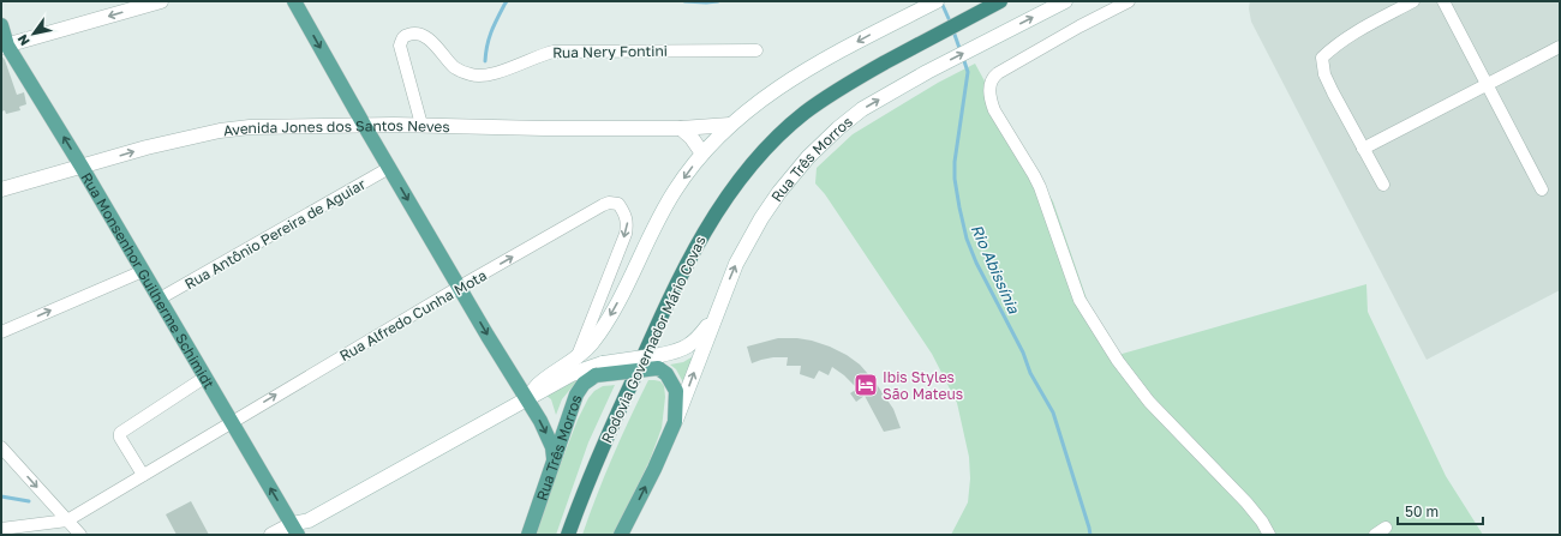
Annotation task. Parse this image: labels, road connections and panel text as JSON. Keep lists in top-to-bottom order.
{
  "streets": {
    "highway": ["Rodovia Governador Mário Covas"],
    "main road": ["Avenida Jones dos Santos Neves", "Rua Três Morros", "Rua Monsenhor Guilherme Schimidt"],
    "street": ["Rua Nery Fontini", "Rua Antônio Pereira de Aguiar", "Rua Alfredo Cunha Mota"]
  },
  "crossings": [
    ["Rua Nery Fontini", "Avenida Jones dos Santos Neves"],
    ["Avenida Jones dos Santos Neves", "Rua Monsenhor Guilherme Schimidt"],
    ["Rua Antônio Pereira de Aguiar", "Rua Monsenhor Guilherme Schimidt"],
    ["Rua Monsenhor Guilherme Schimidt", "Rua Alfredo Cunha Mota"]
  ],
  "one_way": ["Avenida Jones dos Santos Neves", "Rua Monsenhor Guilherme Schimidt"],
  "water": ["Rio Abissínia"],
  "places": {
    "hotel": ["Ibis Styles São Mateus"]
  },
  "scale_bar": "50 m",
  "north": "bottom left"
}
